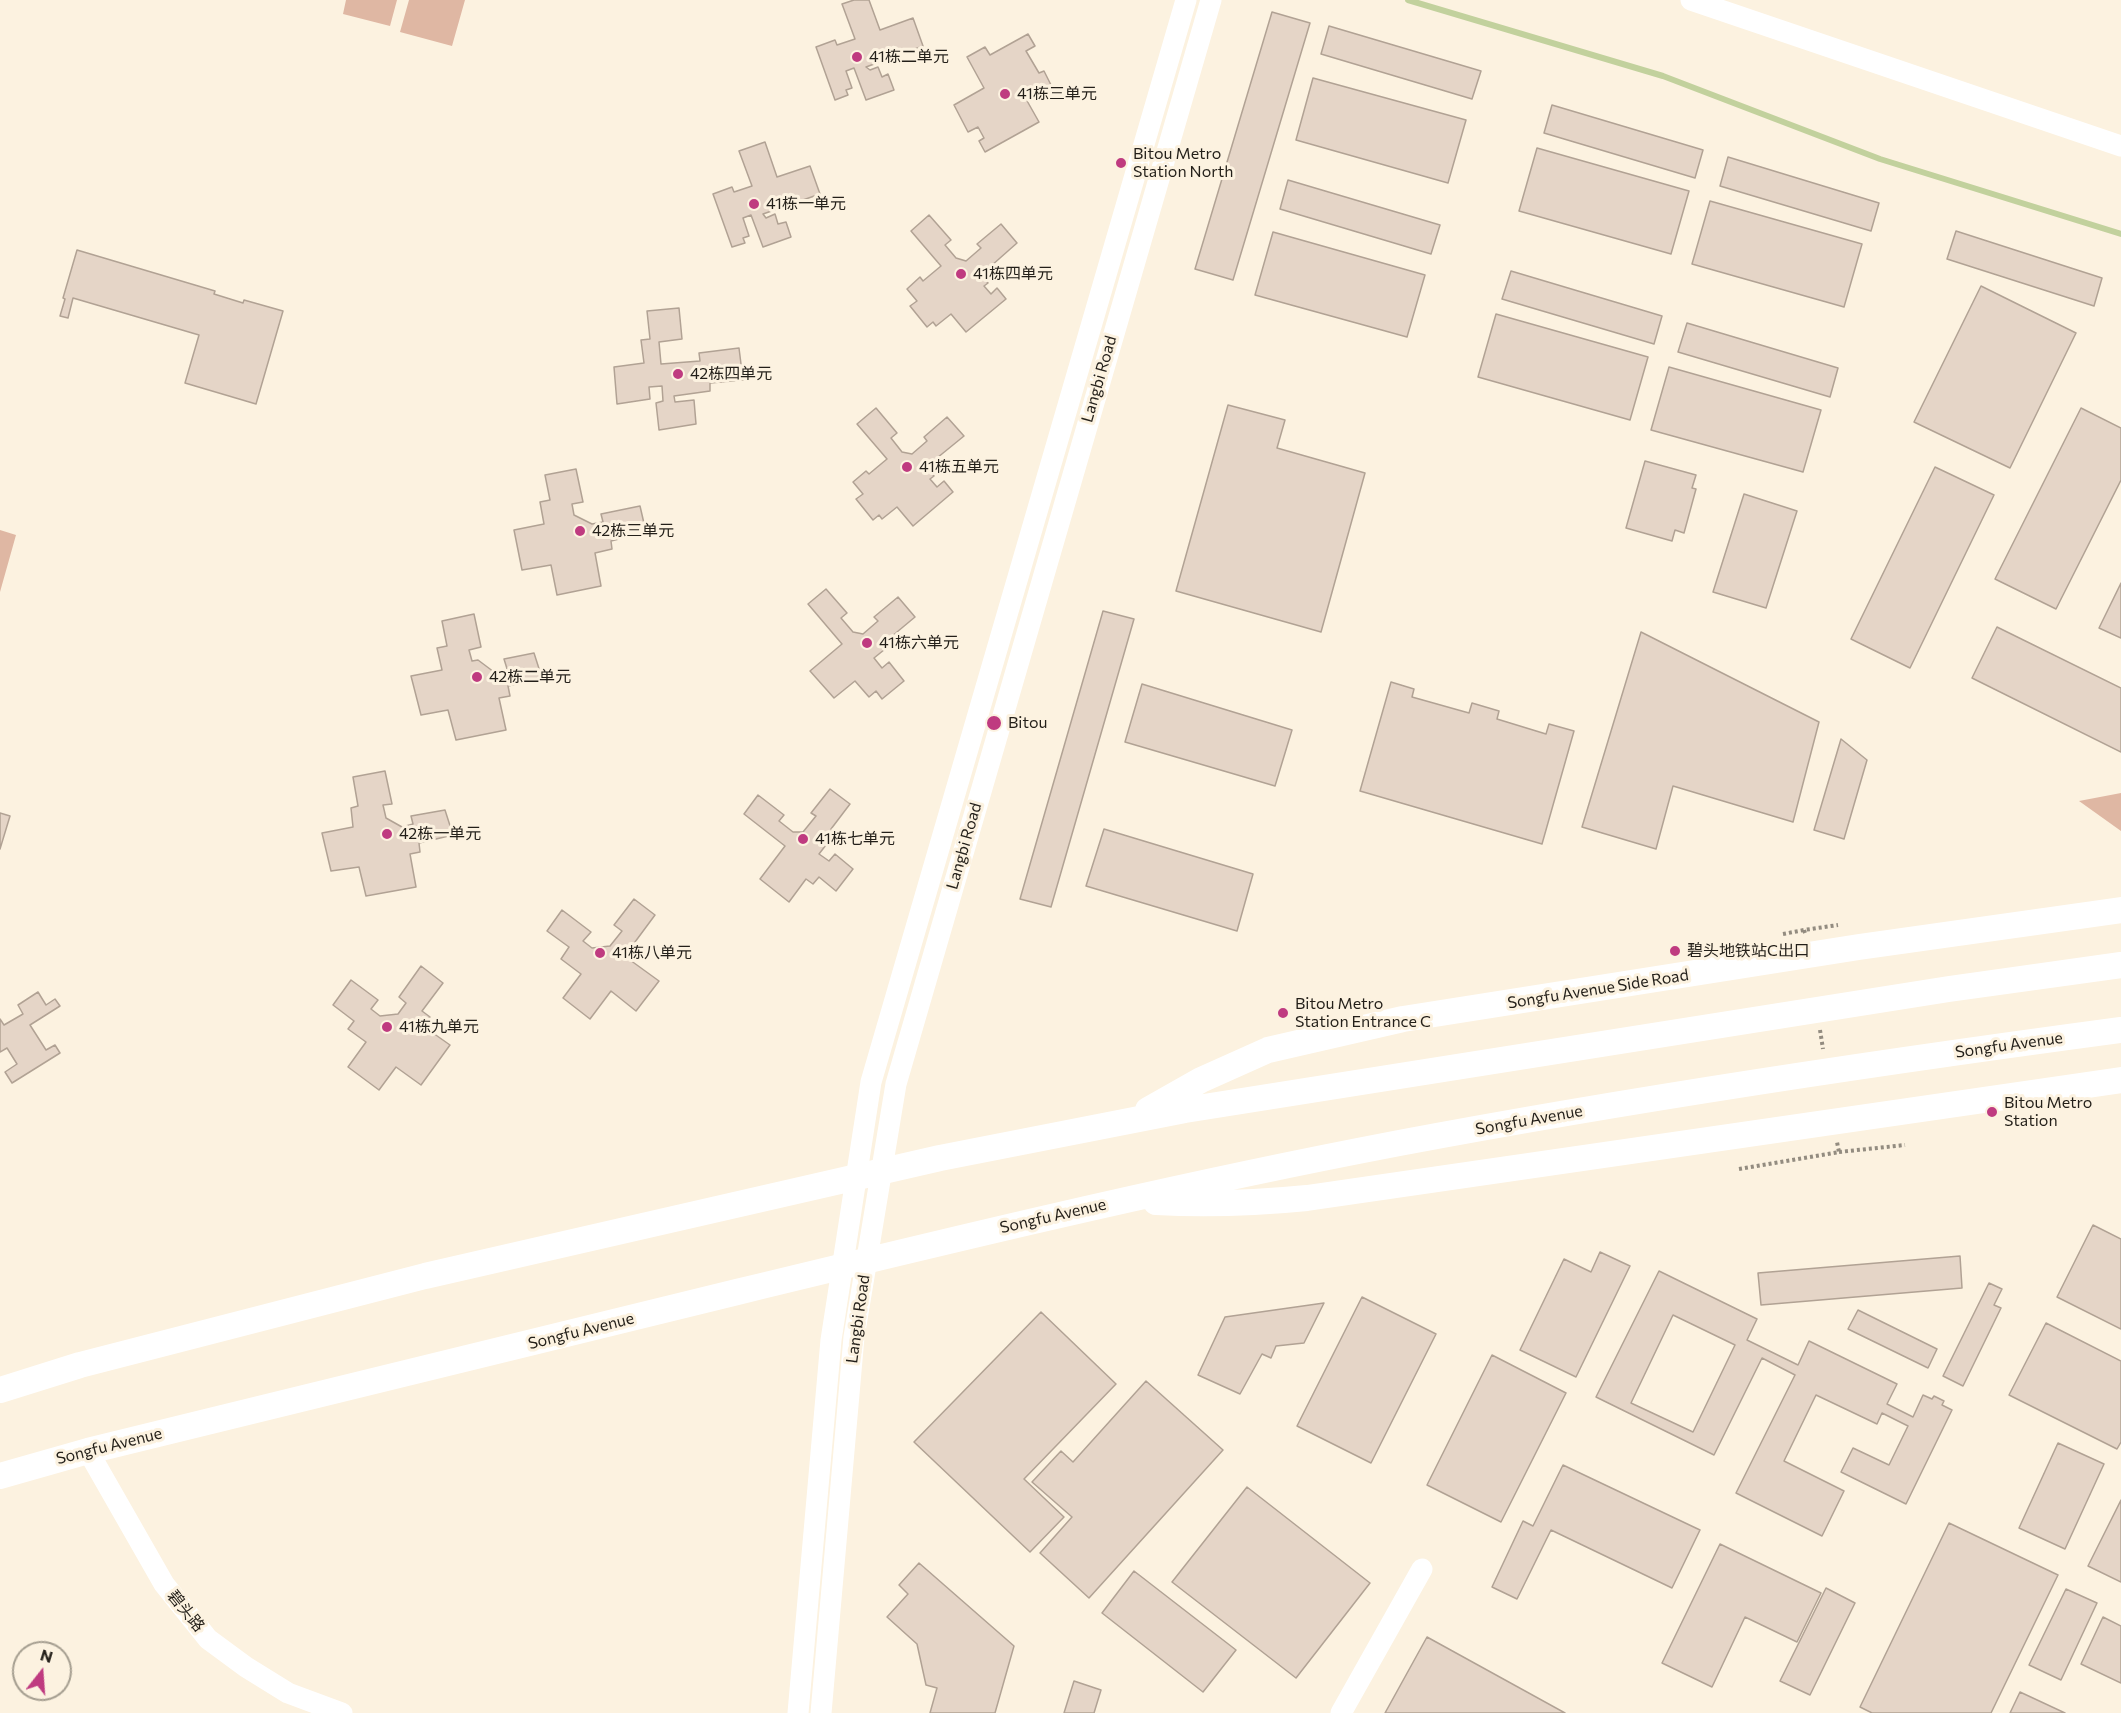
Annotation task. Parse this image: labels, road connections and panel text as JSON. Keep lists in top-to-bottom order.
{
  "streets": {
    "main road": ["Songfu Avenue Side Road", "Songfu Avenue"],
    "street": ["Langbi Road", "碧头路"]
  },
  "crossings": [
    ["Langbi Road", "Songfu Avenue"],
    ["Songfu Avenue", "碧头路"]
  ],
  "places": [
    "41栋二单元",
    "41栋三单元",
    "Bitou Metro Station North",
    "41栋一单元",
    "41栋四单元",
    "42栋四单元",
    "41栋五单元",
    "42栋三单元",
    "41栋六单元",
    "42栋二单元",
    "Bitou",
    "42栋一单元",
    "41栋七单元",
    "碧头地铁站C出口",
    "41栋八单元",
    "Bitou Metro Station Entrance C",
    "41栋九单元",
    "Bitou Metro Station"
  ],
  "north": "top"
}
